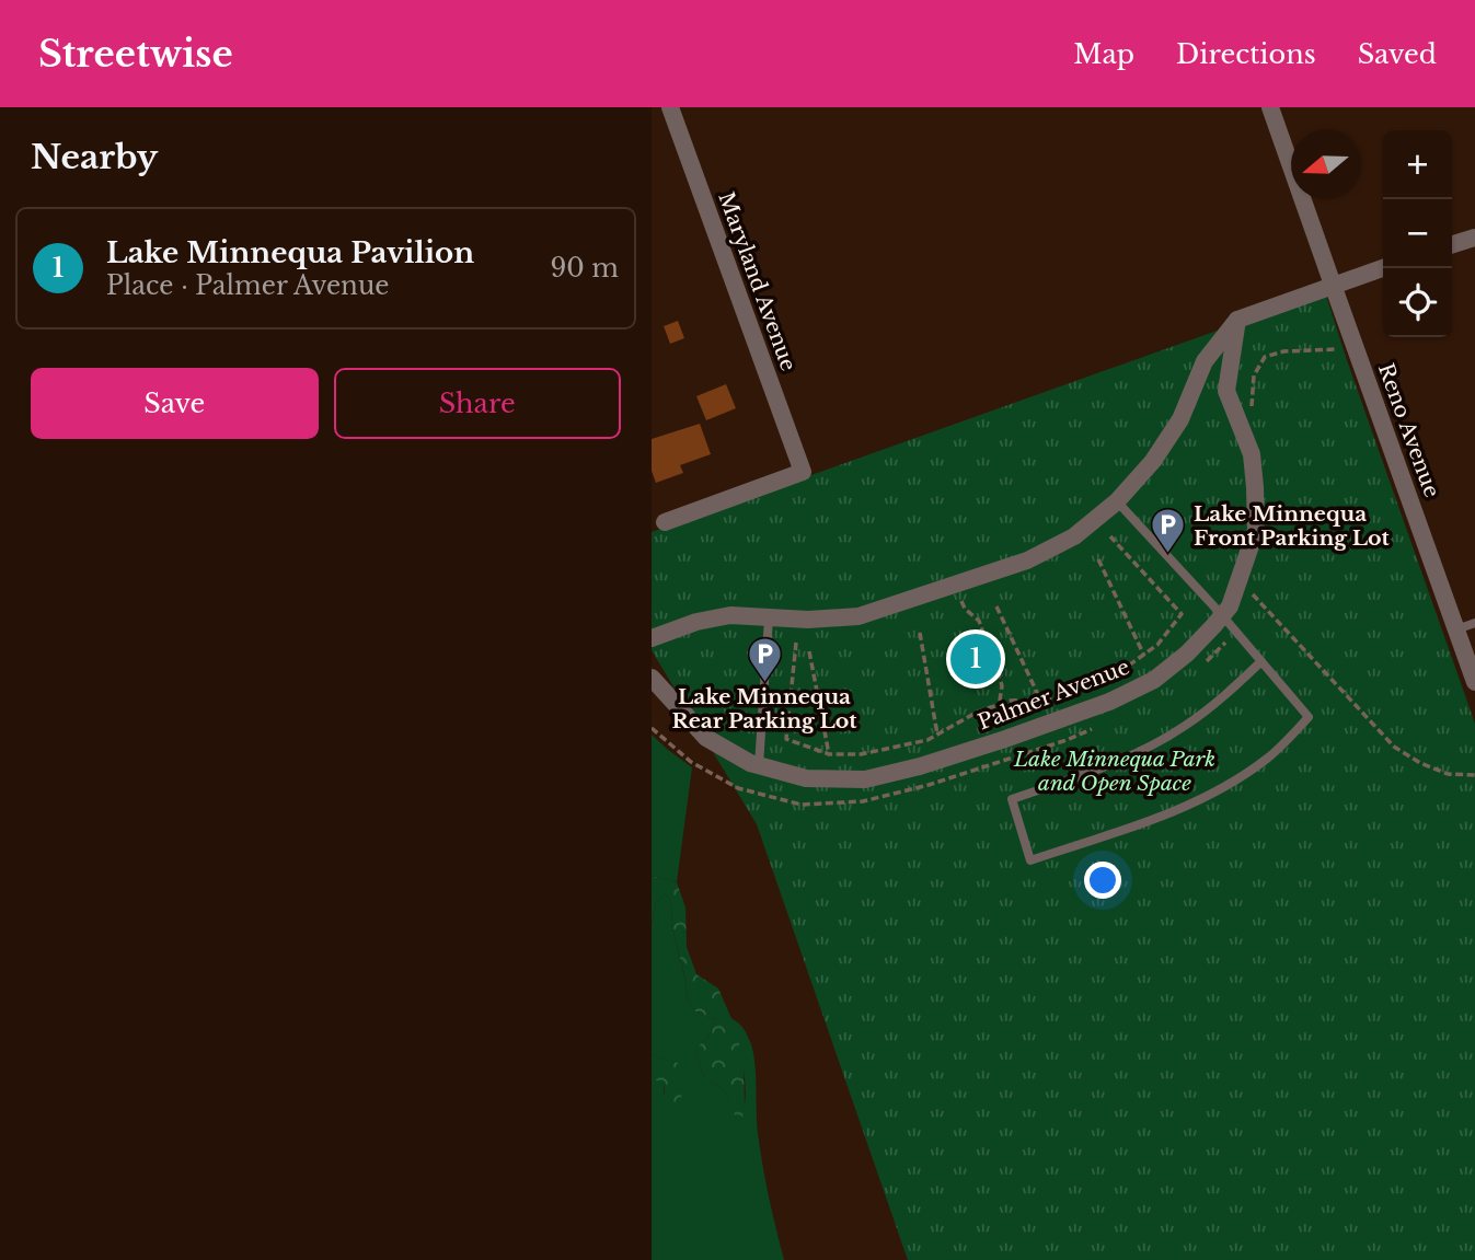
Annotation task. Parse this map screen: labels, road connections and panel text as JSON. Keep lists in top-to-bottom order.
{
  "streets": {
    "street": ["Maryland Avenue", "Reno Avenue", "Palmer Avenue"]
  },
  "parks": ["Lake Minnequa Park and Open Space"],
  "places": {
    "parking": ["Lake Minnequa Front Parking Lot", "Lake Minnequa Rear Parking Lot"]
  },
  "north": "left",
  "page": {
    "header": "Streetwise",
    "nav": ["Map", "Directions", "Saved"],
    "heading": "Nearby",
    "map_buttons": ["+", "−"],
    "list": [
      {
        "mark": "1",
        "name": "Lake Minnequa Pavilion",
        "note": "Place · Palmer Avenue",
        "value": "90 m"
      }
    ],
    "buttons": ["Save", "Share"],
    "pins": "1"
  }
}
